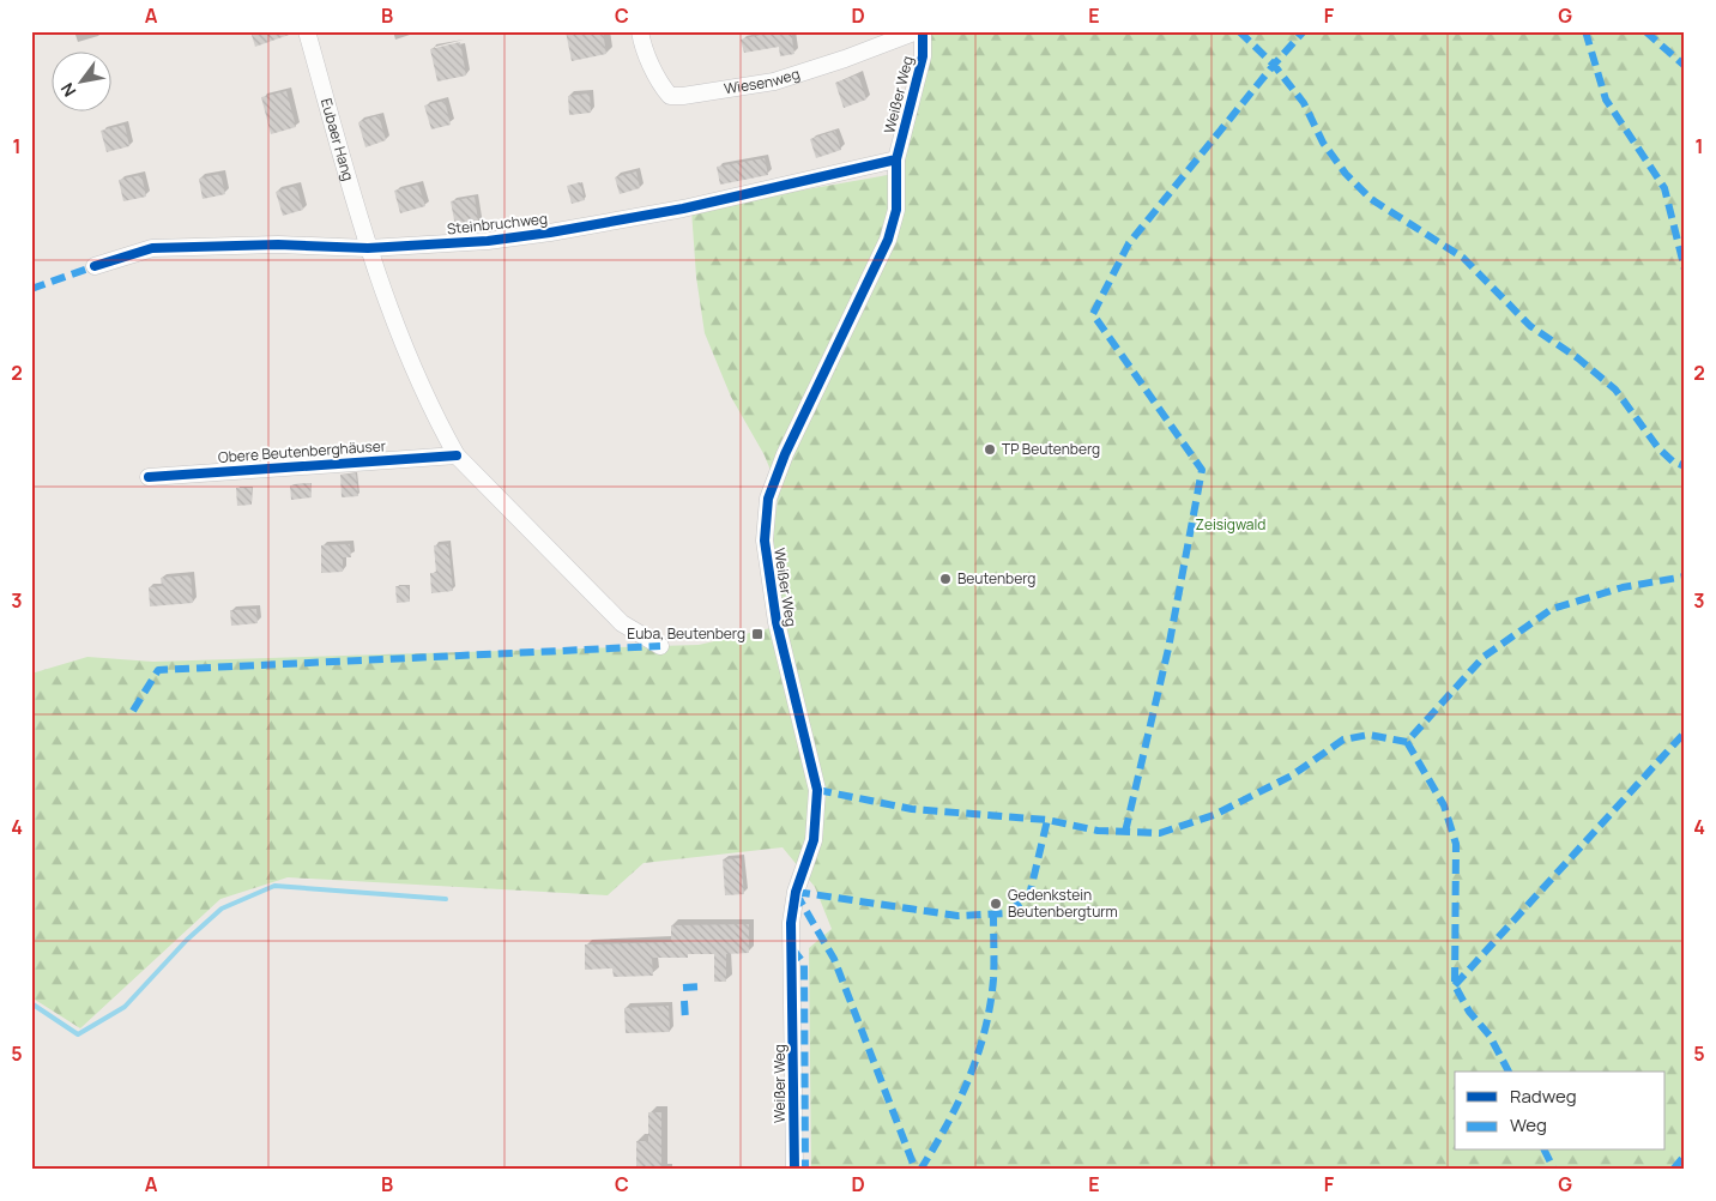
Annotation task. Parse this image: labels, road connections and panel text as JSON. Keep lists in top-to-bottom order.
{
  "streets": {
    "street": [
      "Wiesenweg",
      "Weißer Weg",
      "Eubaer Hang",
      "Steinbruchweg",
      "Obere Beutenberghäuser"
    ]
  },
  "crossings": [
    ["Weißer Weg", "Steinbruchweg"],
    ["Eubaer Hang", "Steinbruchweg"]
  ],
  "parks": ["Zeisigwald"],
  "places": {
    "other": ["TP Beutenberg", "Beutenberg", "Gedenkstein Beutenbergturm"],
    "transit": ["Euba, Beutenberg"]
  },
  "legend": ["Radweg", "Weg"],
  "north": "bottom left",
  "grid": {
    "columns": [
      "A",
      "B",
      "C",
      "D",
      "E",
      "F",
      "G"
    ],
    "rows": [
      "1",
      "2",
      "3",
      "4",
      "5"
    ]
  }
}
